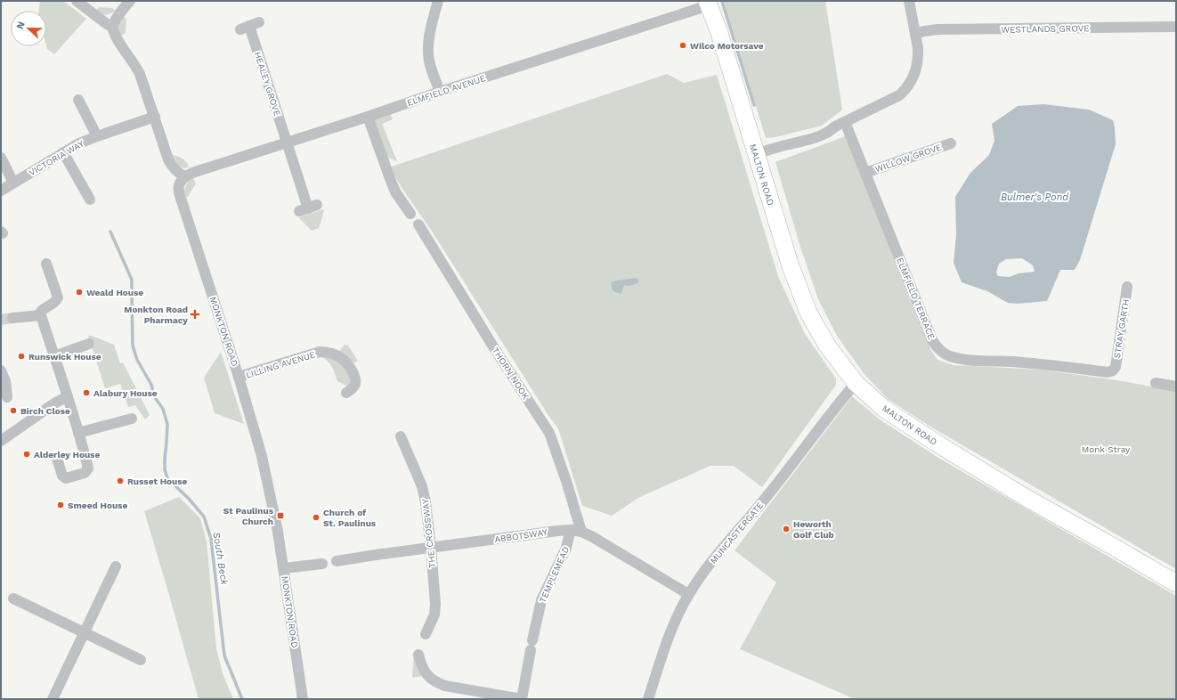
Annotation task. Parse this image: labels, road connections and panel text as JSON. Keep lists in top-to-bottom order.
{
  "streets": {
    "main road": ["MALTON ROAD"],
    "street": [
      "WESTLANDS GROVE",
      "HEALEY GROVE",
      "ELMFIELD AVENUE",
      "VICTORIA WAY",
      "WILLOW GROVE",
      "ELMFIELD TERRACE",
      "STRAY GARTH",
      "MONKTON ROAD",
      "LILLING AVENUE",
      "THORN NOOK",
      "MUNCASTERGATE",
      "THE CROSSWAY",
      "ABBOTSWAY",
      "TEMPLEMEAD"
    ]
  },
  "crossings": [
    ["HEALEY GROVE", "ELMFIELD AVENUE"],
    ["ELMFIELD AVENUE", "MALTON ROAD"],
    ["ELMFIELD AVENUE", "MONKTON ROAD"],
    ["WILLOW GROVE", "ELMFIELD TERRACE"],
    ["MALTON ROAD", "MUNCASTERGATE"],
    ["ELMFIELD TERRACE", "STRAY GARTH"],
    ["MONKTON ROAD", "LILLING AVENUE"],
    ["THORN NOOK", "ABBOTSWAY"],
    ["MUNCASTERGATE", "ABBOTSWAY"],
    ["THE CROSSWAY", "ABBOTSWAY"],
    ["ABBOTSWAY", "TEMPLEMEAD"]
  ],
  "water": ["Bulmer's Pond", "South Beck"],
  "parks": ["Monk Stray"],
  "places": {
    "other": [
      "Wilco Motorsave",
      "Weald House",
      "Runswick House",
      "Alabury House",
      "Birch Close",
      "Alderley House",
      "Russet House",
      "Smeed House",
      "Church of St. Paulinus",
      "Heworth Golf Club"
    ],
    "health": ["Monkton Road Pharmacy"],
    "transit": ["St Paulinus Church"]
  },
  "north": "left"
}
